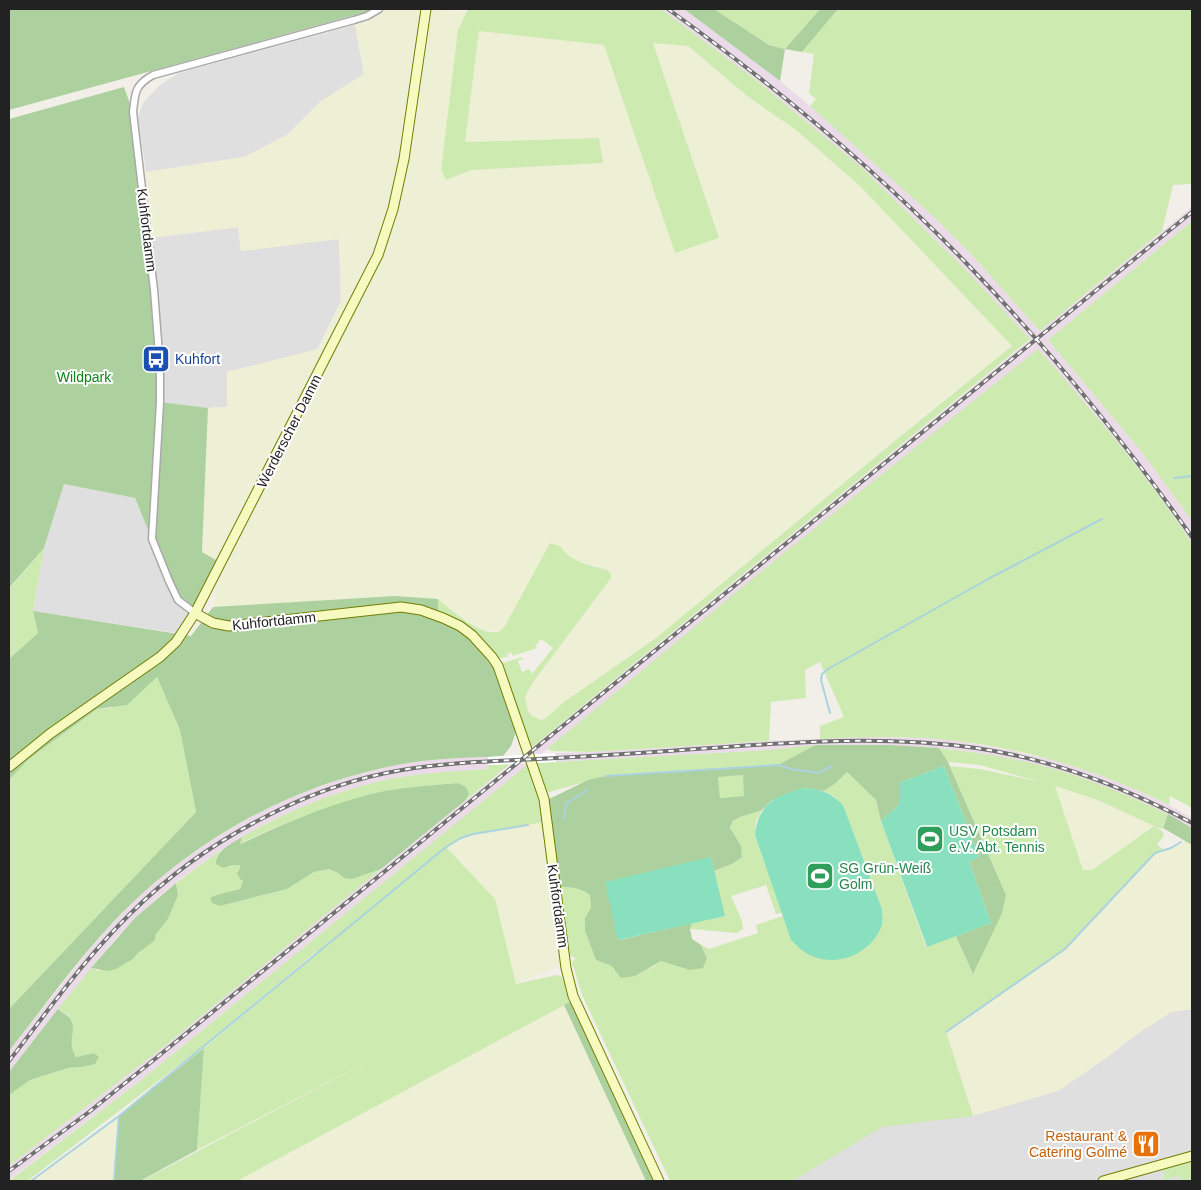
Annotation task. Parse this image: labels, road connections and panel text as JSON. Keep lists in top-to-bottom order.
{
  "streets": {
    "street": ["Kuhfortdamm", "Werderscher Damm"]
  },
  "crossings": [
    ["Kuhfortdamm", "Werderscher Damm"]
  ],
  "parks": ["Wildpark"],
  "places": {
    "bus stop": ["Kuhfort"],
    "sports": ["USV Potsdam e.V. Abt. Tennis", "SG Grün-Weiß Golm"],
    "restaurant": ["Restaurant & Catering Golmé"]
  }
}
